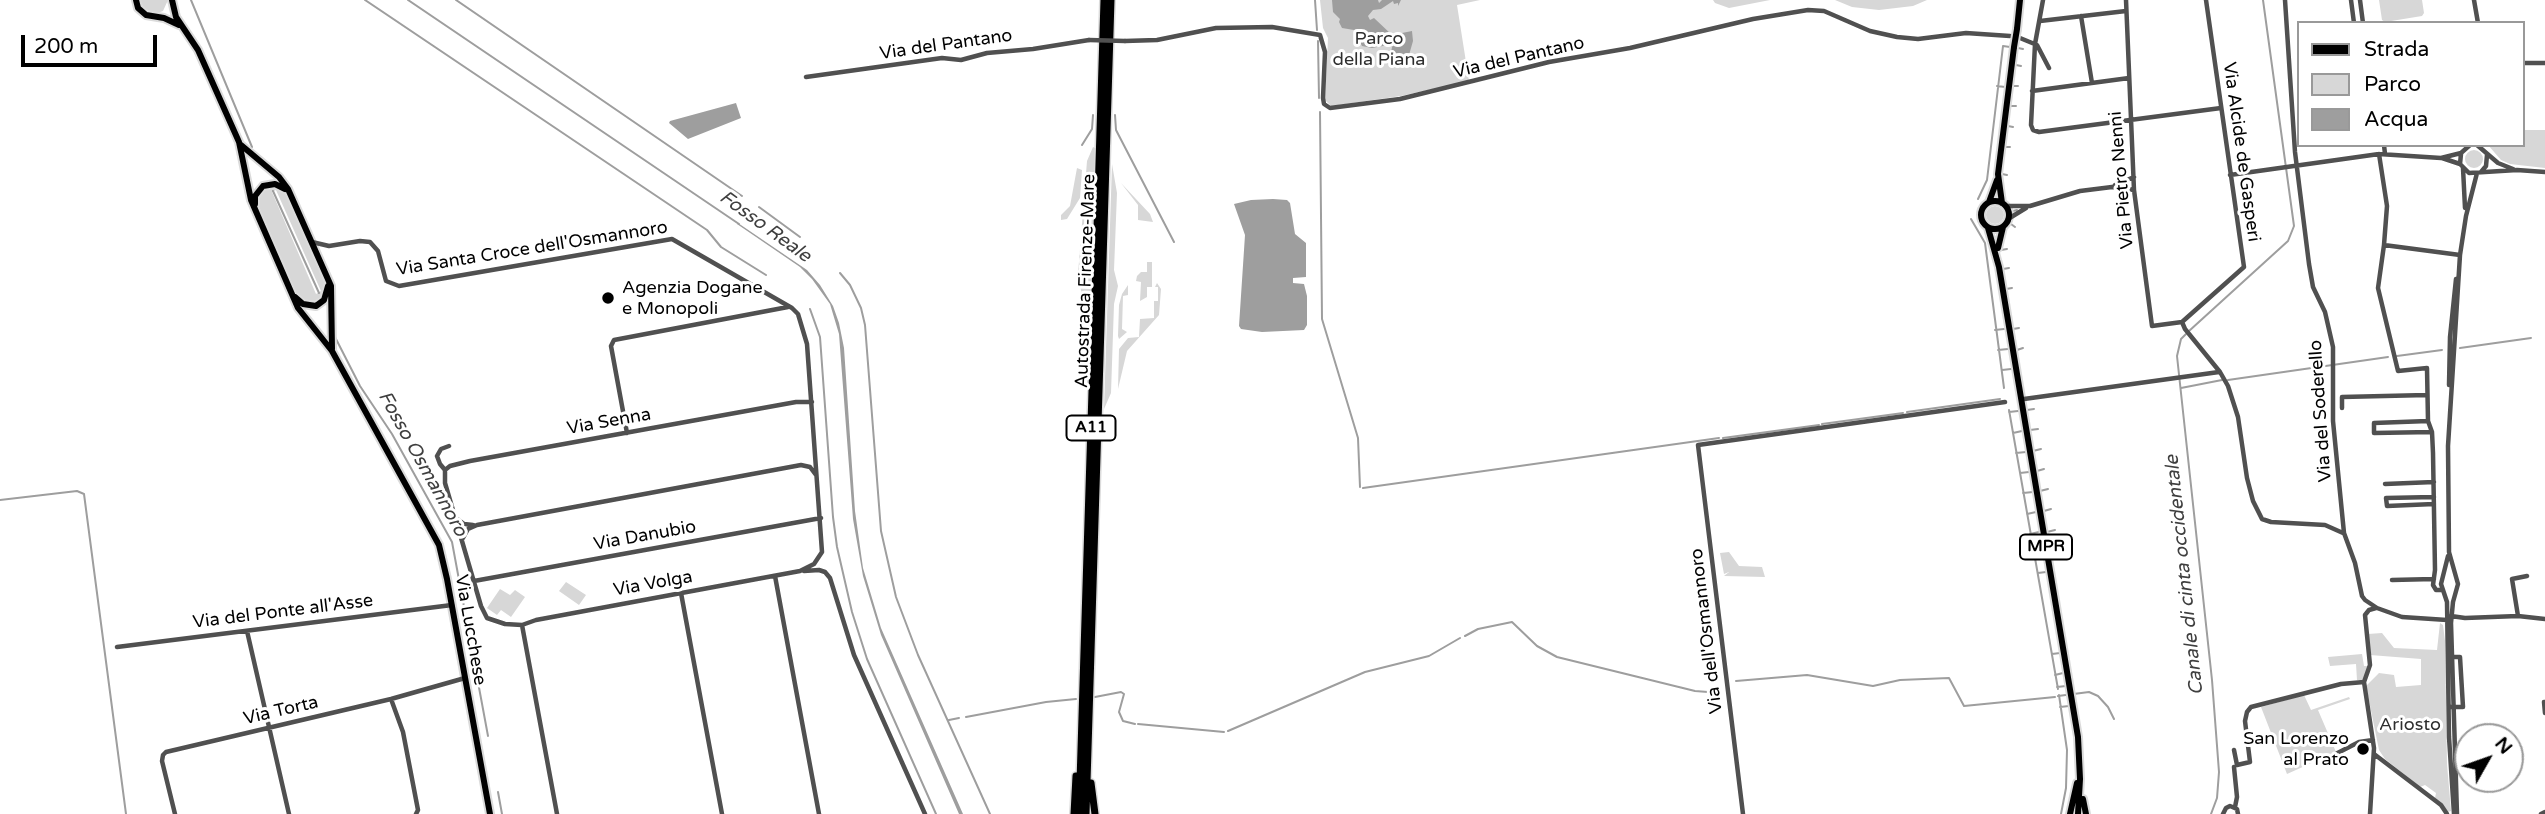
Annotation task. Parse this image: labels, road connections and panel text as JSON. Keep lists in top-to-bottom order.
{
  "streets": {
    "highway": ["Autostrada Firenze-Mare", "A11"],
    "main road": ["MPR", "Via Lucchese"],
    "street": [
      "Via del Pantano",
      "Via Alcide de Gasperi",
      "Via Pietro Nenni",
      "Via Santa Croce dell'Osmannoro",
      "Via del Soderello",
      "Via Senna",
      "Via Danubio",
      "Via Volga",
      "Via del Ponte all'Asse",
      "Via dell'Osmannoro",
      "Via Torta"
    ]
  },
  "crossings": [
    ["Via Alcide de Gasperi", "Via Pietro Nenni"],
    ["Via Senna", "Via Volga"],
    ["Via Danubio", "Via Volga"],
    ["Via del Ponte all'Asse", "Via Lucchese"],
    ["Via Lucchese", "Via Torta"]
  ],
  "water": ["Fosso Reale", "Fosso Osmannoro", "Canale di cinta occidentale"],
  "parks": ["Parco della Piana", "Ariosto"],
  "places": ["Agenzia Dogane e Monopoli", "San Lorenzo al Prato"],
  "legend": ["Strada", "Parco", "Acqua"],
  "scale_bar": "200 m",
  "north": "top right"
}
